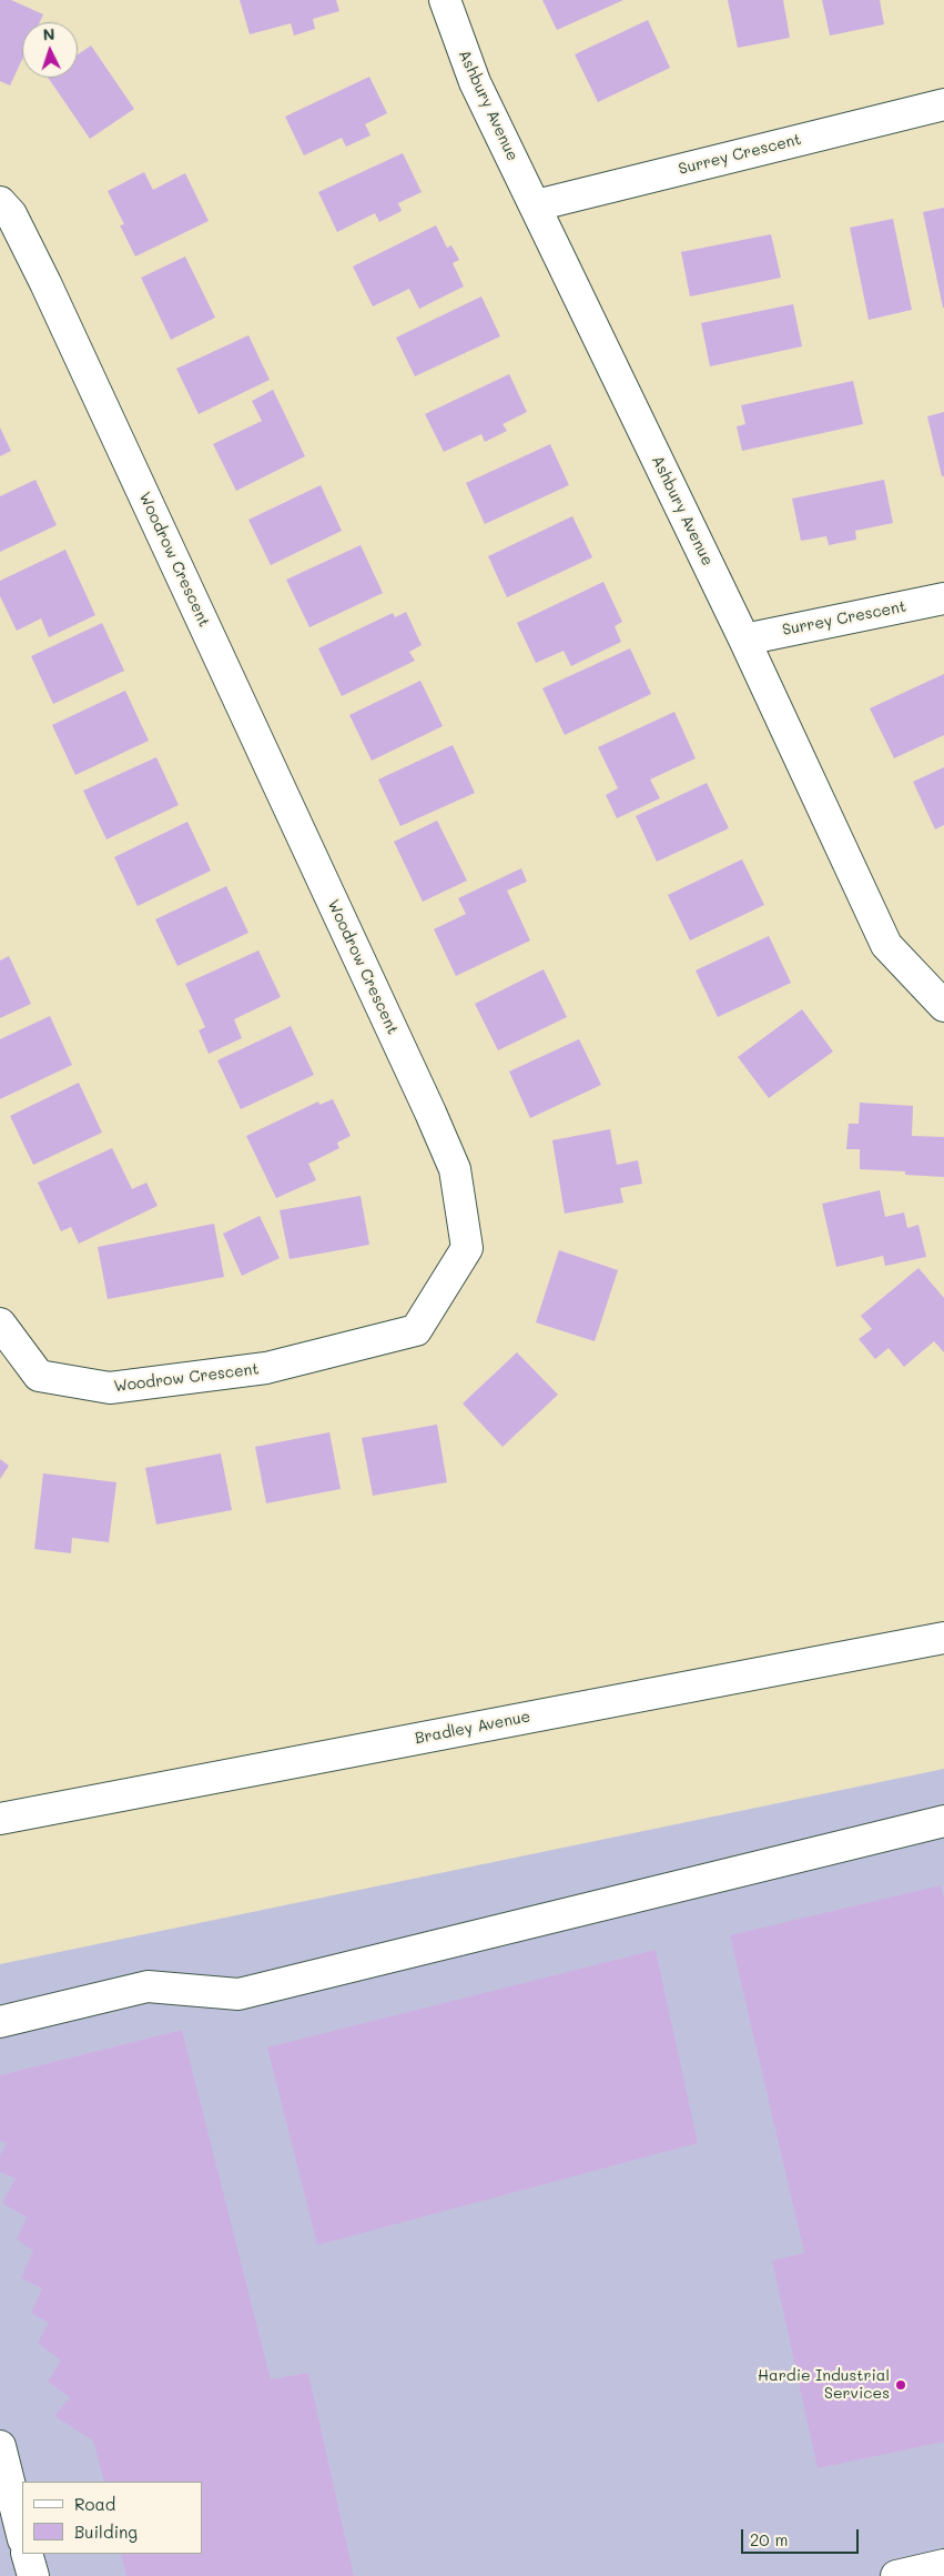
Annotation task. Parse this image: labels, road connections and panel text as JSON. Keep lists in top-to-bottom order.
{
  "streets": {
    "street": [
      "Ashbury Avenue",
      "Surrey Crescent",
      "Woodrow Crescent",
      "Bradley Avenue"
    ]
  },
  "crossings": [
    ["Ashbury Avenue", "Surrey Crescent"]
  ],
  "places": ["Hardie Industrial Services"],
  "legend": ["Road", "Building"],
  "scale_bar": "20 m",
  "north": "top"
}
